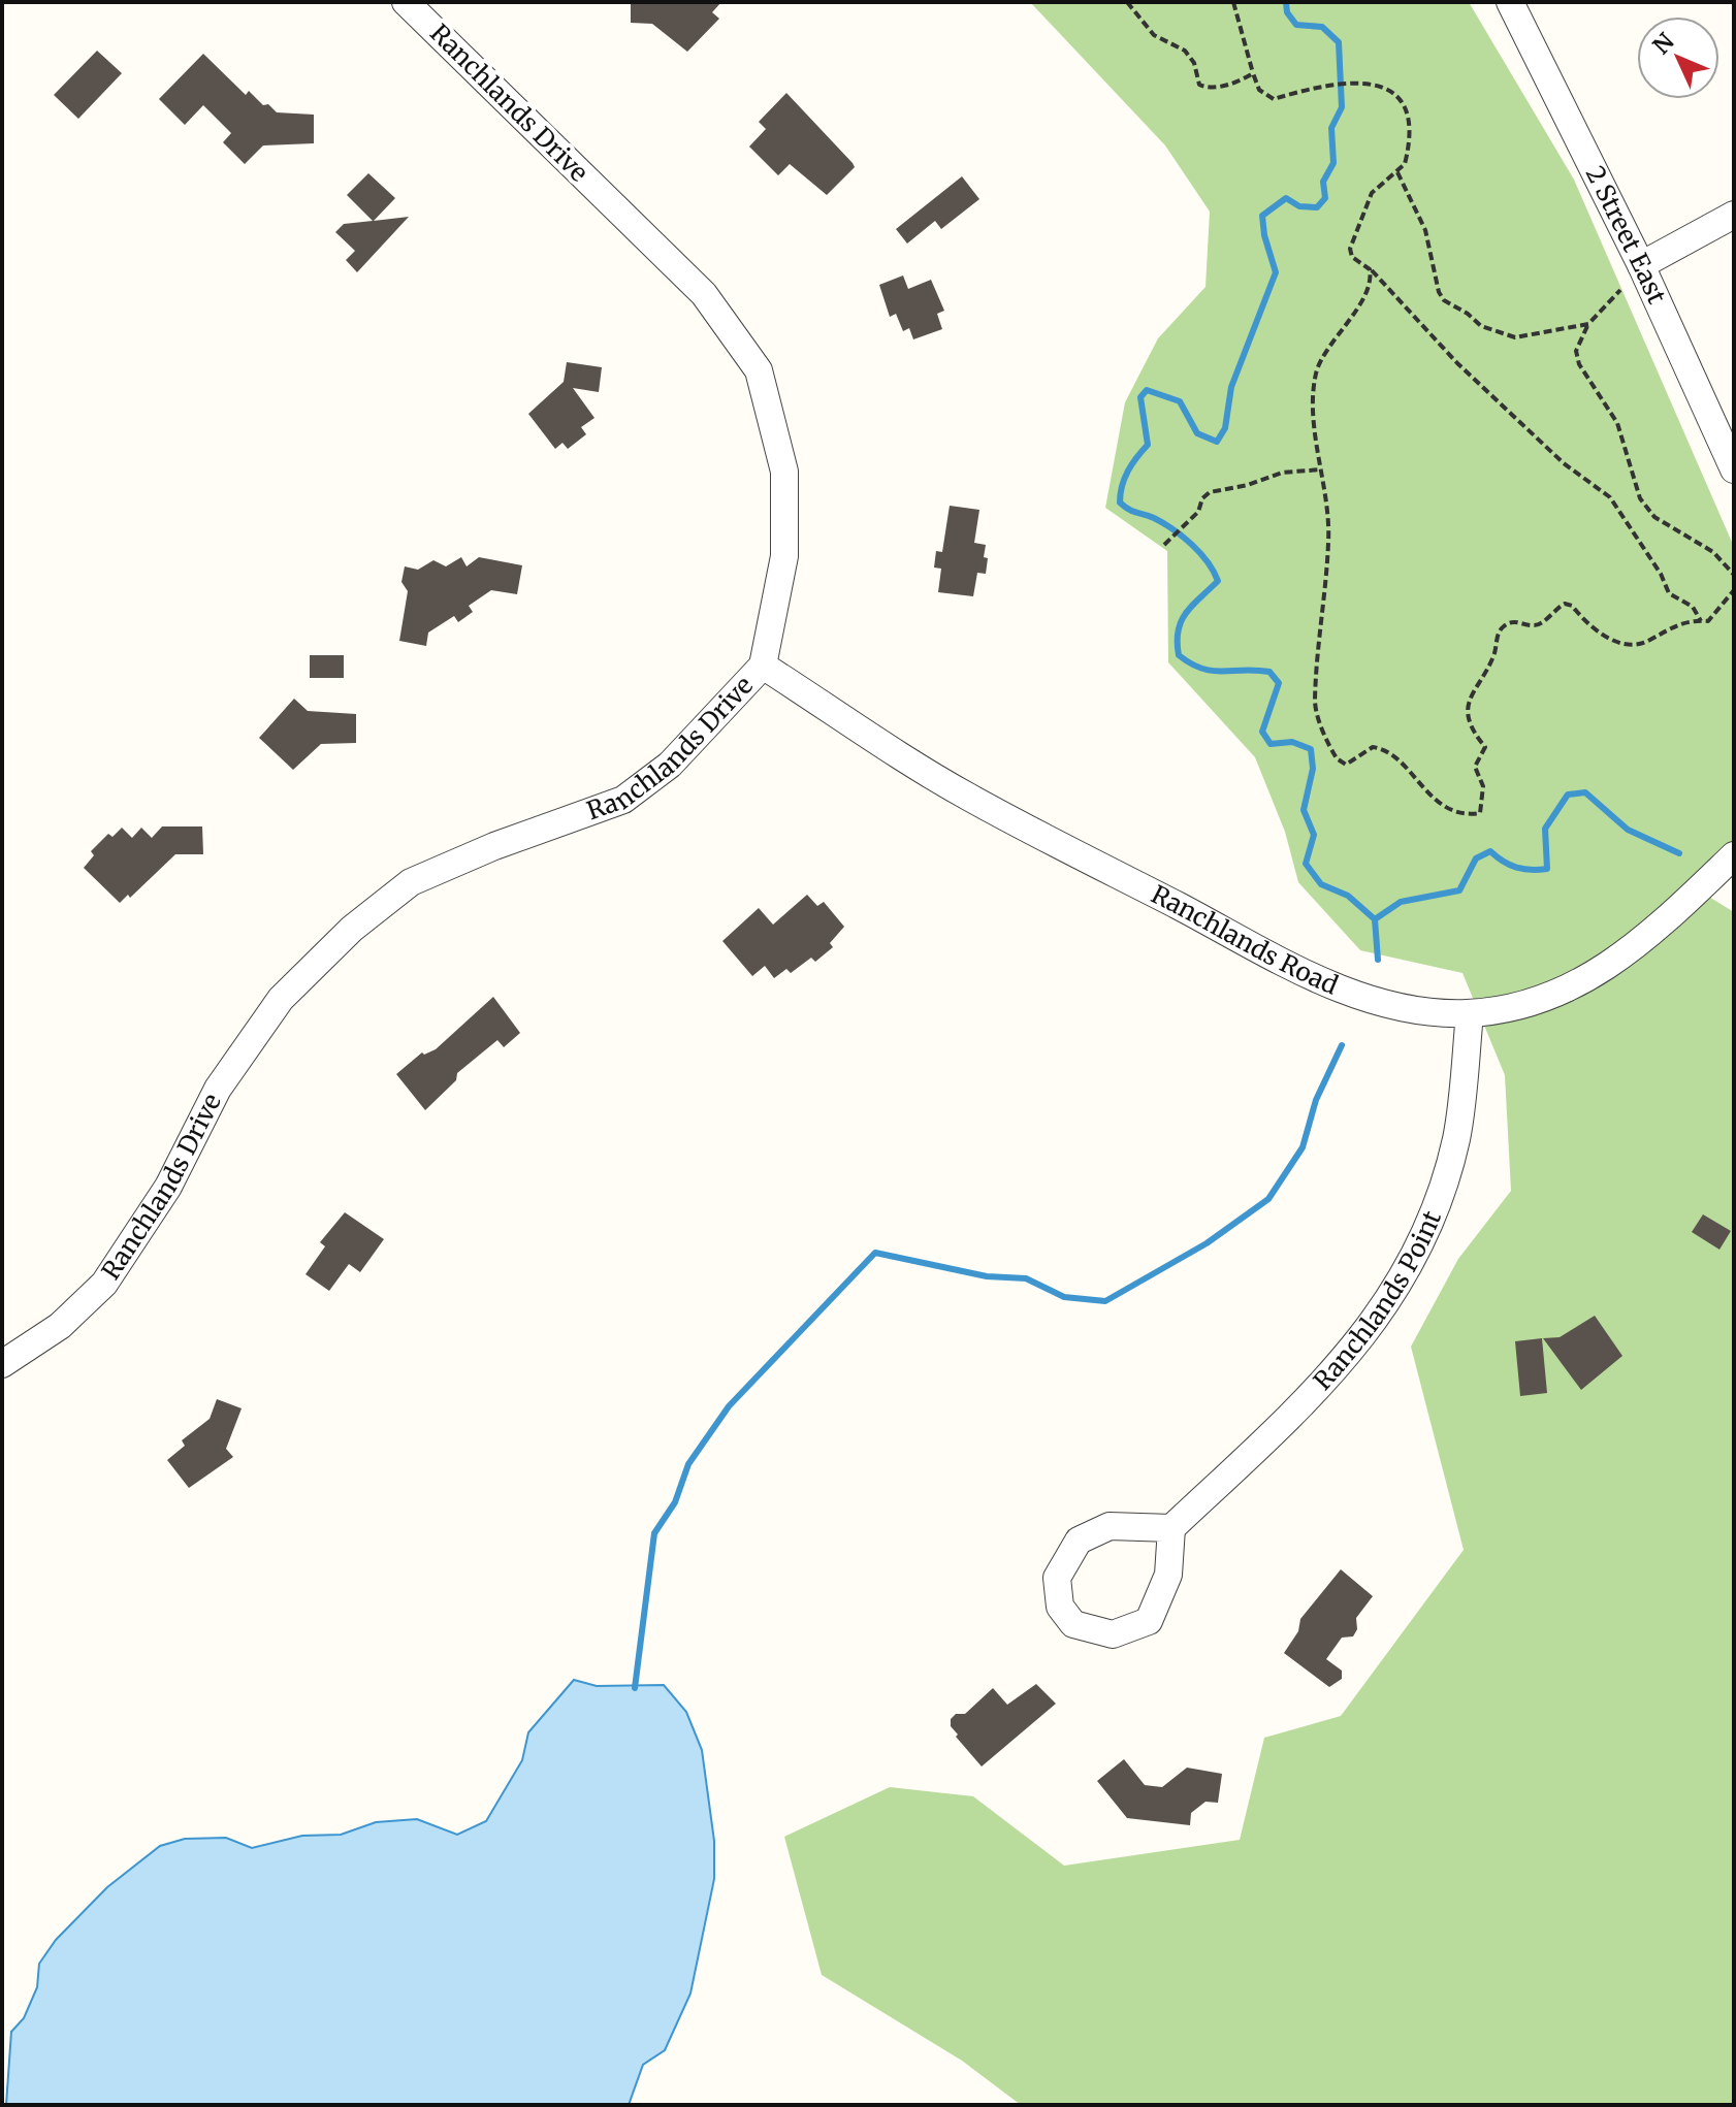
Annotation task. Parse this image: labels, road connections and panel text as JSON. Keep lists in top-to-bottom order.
{
  "streets": {
    "street": [
      "Ranchlands Drive",
      "2 Street East",
      "Ranchlands Road",
      "Ranchlands Point"
    ]
  },
  "crossings": [
    ["Ranchlands Drive", "Ranchlands Road"],
    ["Ranchlands Road", "Ranchlands Point"]
  ],
  "north": "top left"
}
